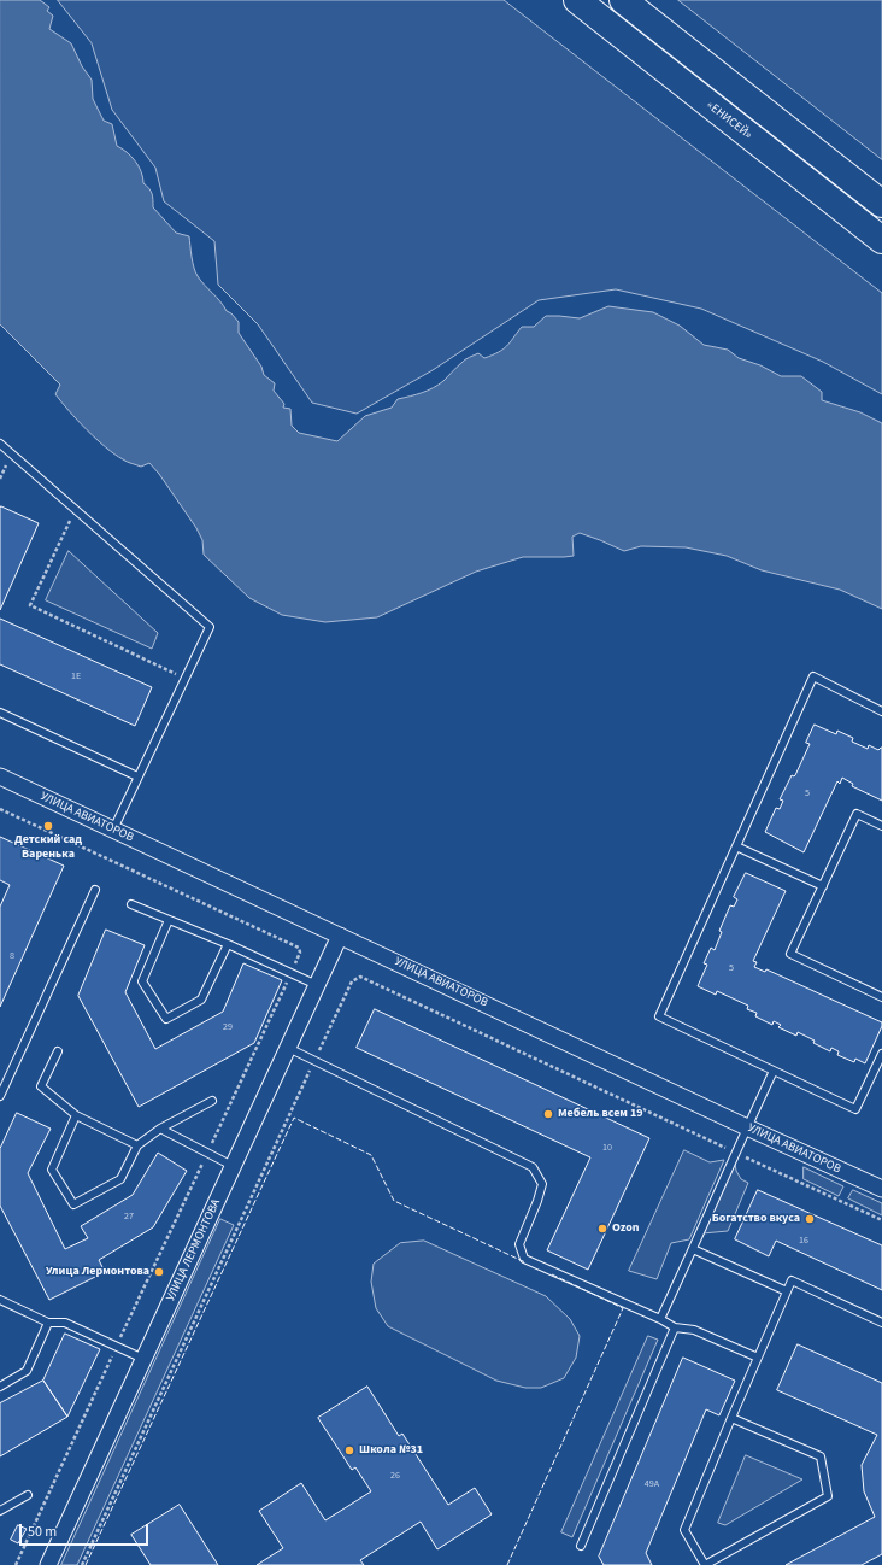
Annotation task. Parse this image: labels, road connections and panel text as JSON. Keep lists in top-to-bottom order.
{
  "streets": {
    "highway": ["«ЕНИСЕЙ»"],
    "street": ["УЛИЦА АВИАТОРОВ", "УЛИЦА ЛЕРМОНТОВА"]
  },
  "crossings": [
    ["УЛИЦА АВИАТОРОВ", "УЛИЦА ЛЕРМОНТОВА"]
  ],
  "places": [
    "Детский сад Варенька",
    "Мебель всем 19",
    "Богатство вкуса",
    "Ozon",
    "Улица Лермонтова",
    "Школа №31"
  ],
  "house_numbers": [
    "1Е",
    "5",
    "8",
    "5",
    "29",
    "10",
    "27",
    "16",
    "26",
    "49А"
  ],
  "scale_bar": "50 m"
}
